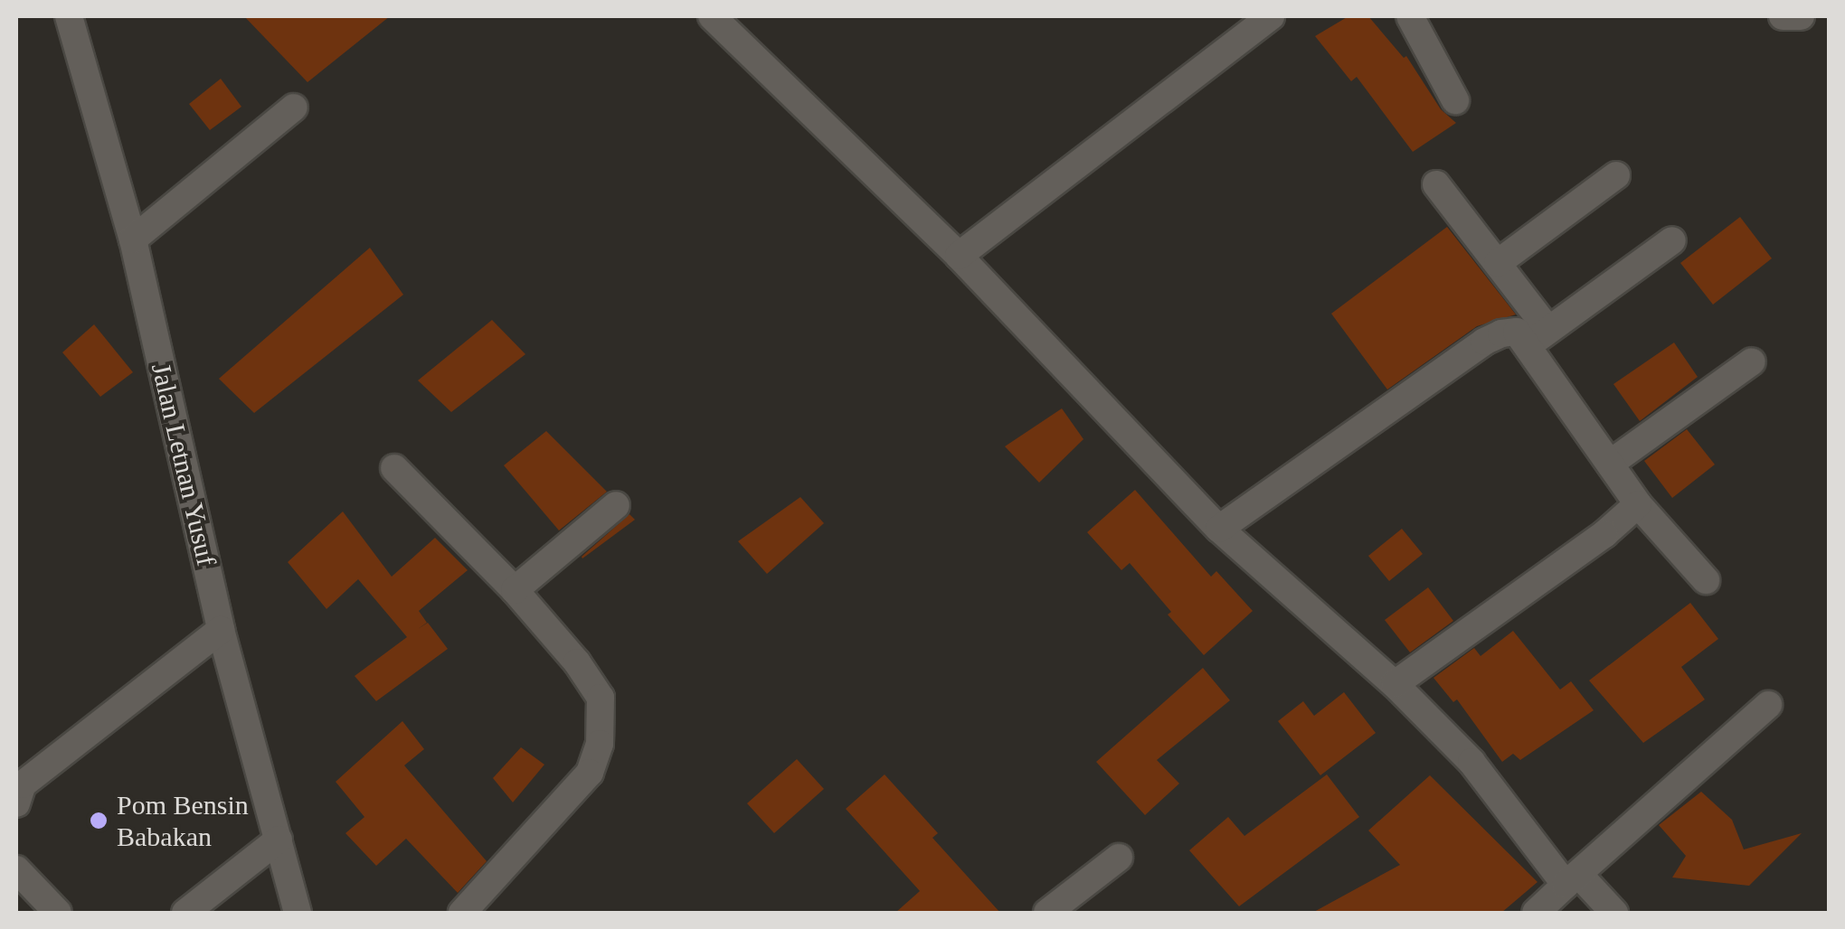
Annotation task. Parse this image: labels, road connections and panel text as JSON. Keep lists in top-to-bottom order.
{
  "streets": {
    "street": ["Jalan Letnan Yusuf"]
  },
  "places": ["Pom Bensin Babakan"]
}
